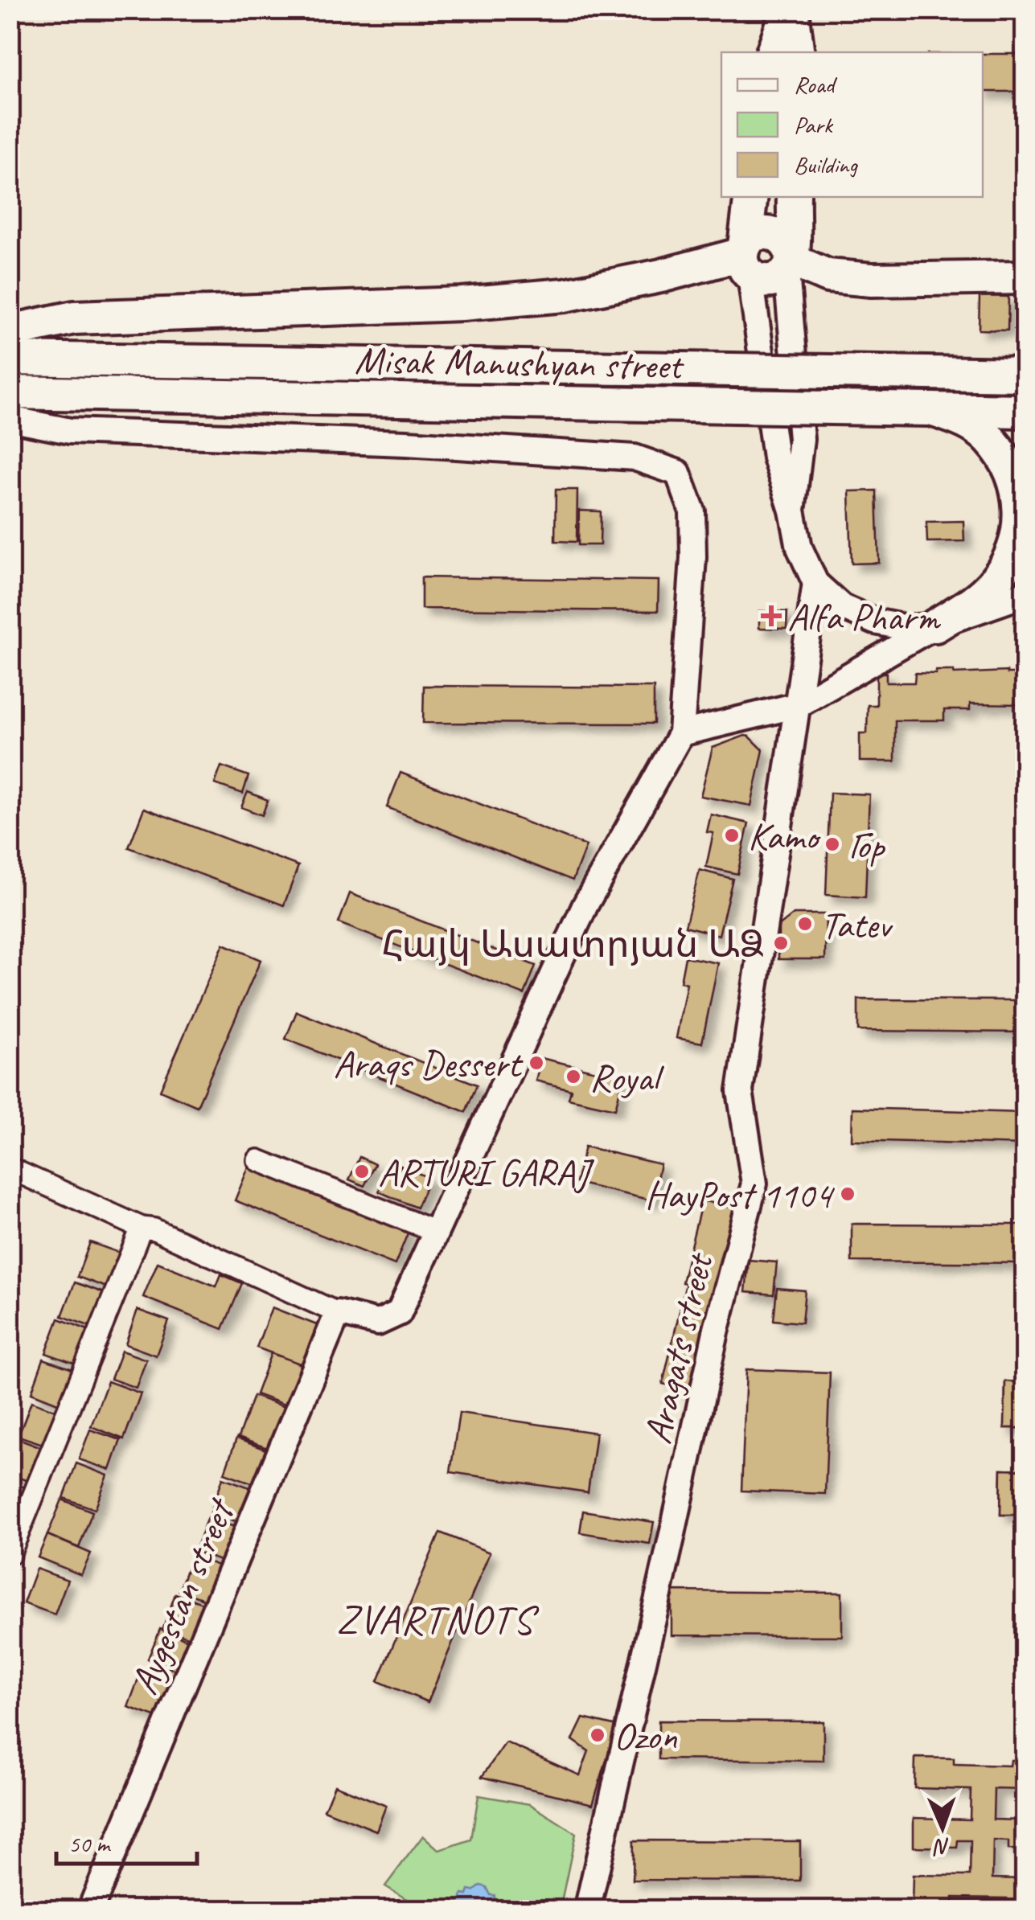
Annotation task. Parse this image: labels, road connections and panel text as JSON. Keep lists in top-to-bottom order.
{
  "streets": {
    "highway": ["Misak Manushyan street"],
    "street": ["Aragats street", "Aygestan street"]
  },
  "districts": ["ZVARTNOTS"],
  "places": {
    "health": ["Alfa Pharm"],
    "other": [
      "Kamo",
      "Гор",
      "Tatev",
      "Հայկ Ասատրյան ԱՁ",
      "Araqs Dessert",
      "Royal",
      "ARTURI GARAJ",
      "HayPost 1104",
      "Ozon"
    ]
  },
  "legend": ["Road", "Park", "Building"],
  "scale_bar": "50 m",
  "north": "bottom"
}
